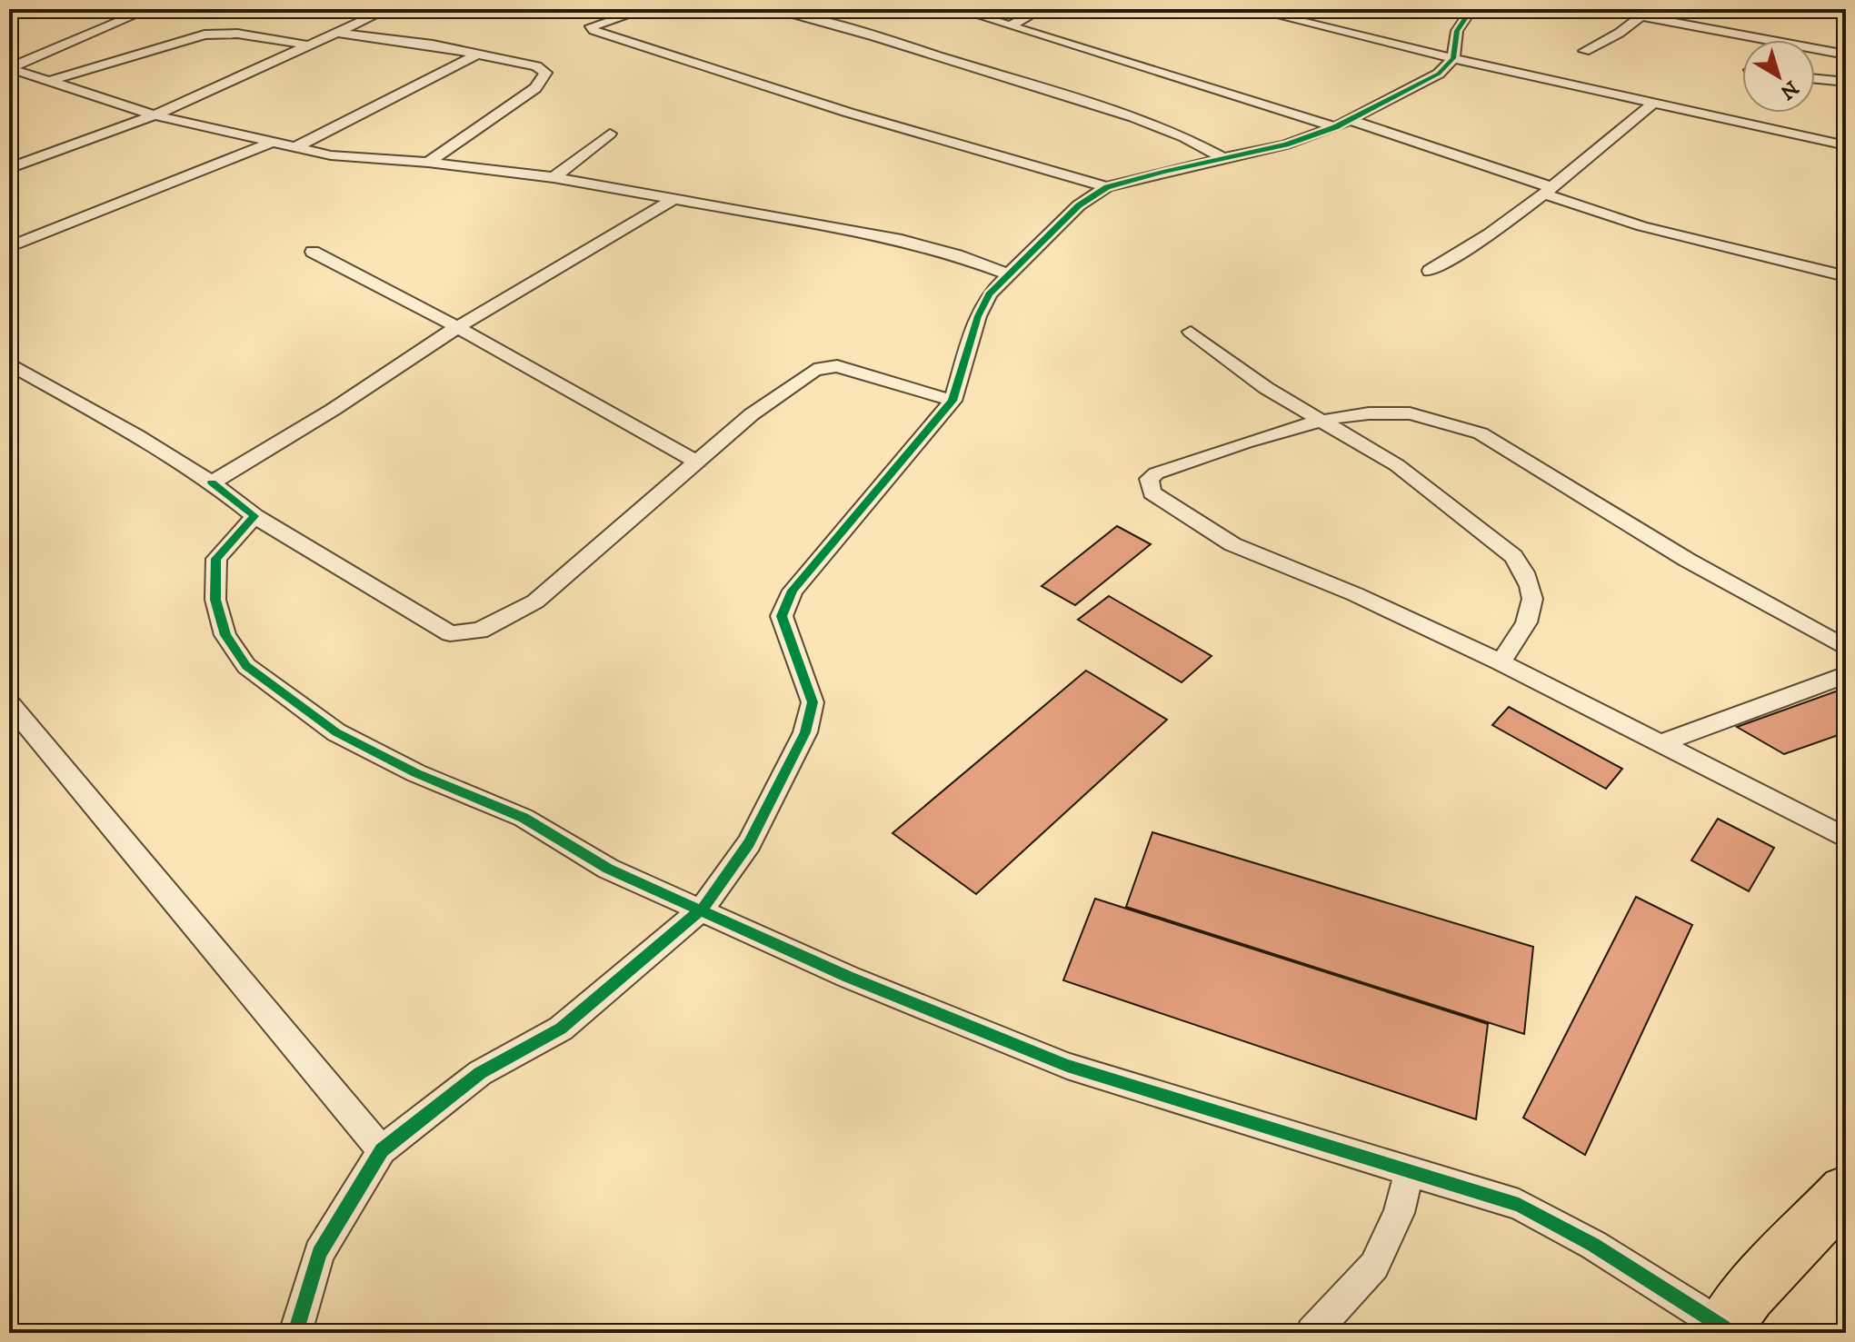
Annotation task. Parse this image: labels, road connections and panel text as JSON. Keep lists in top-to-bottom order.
{
  "north": "bottom right"
}
